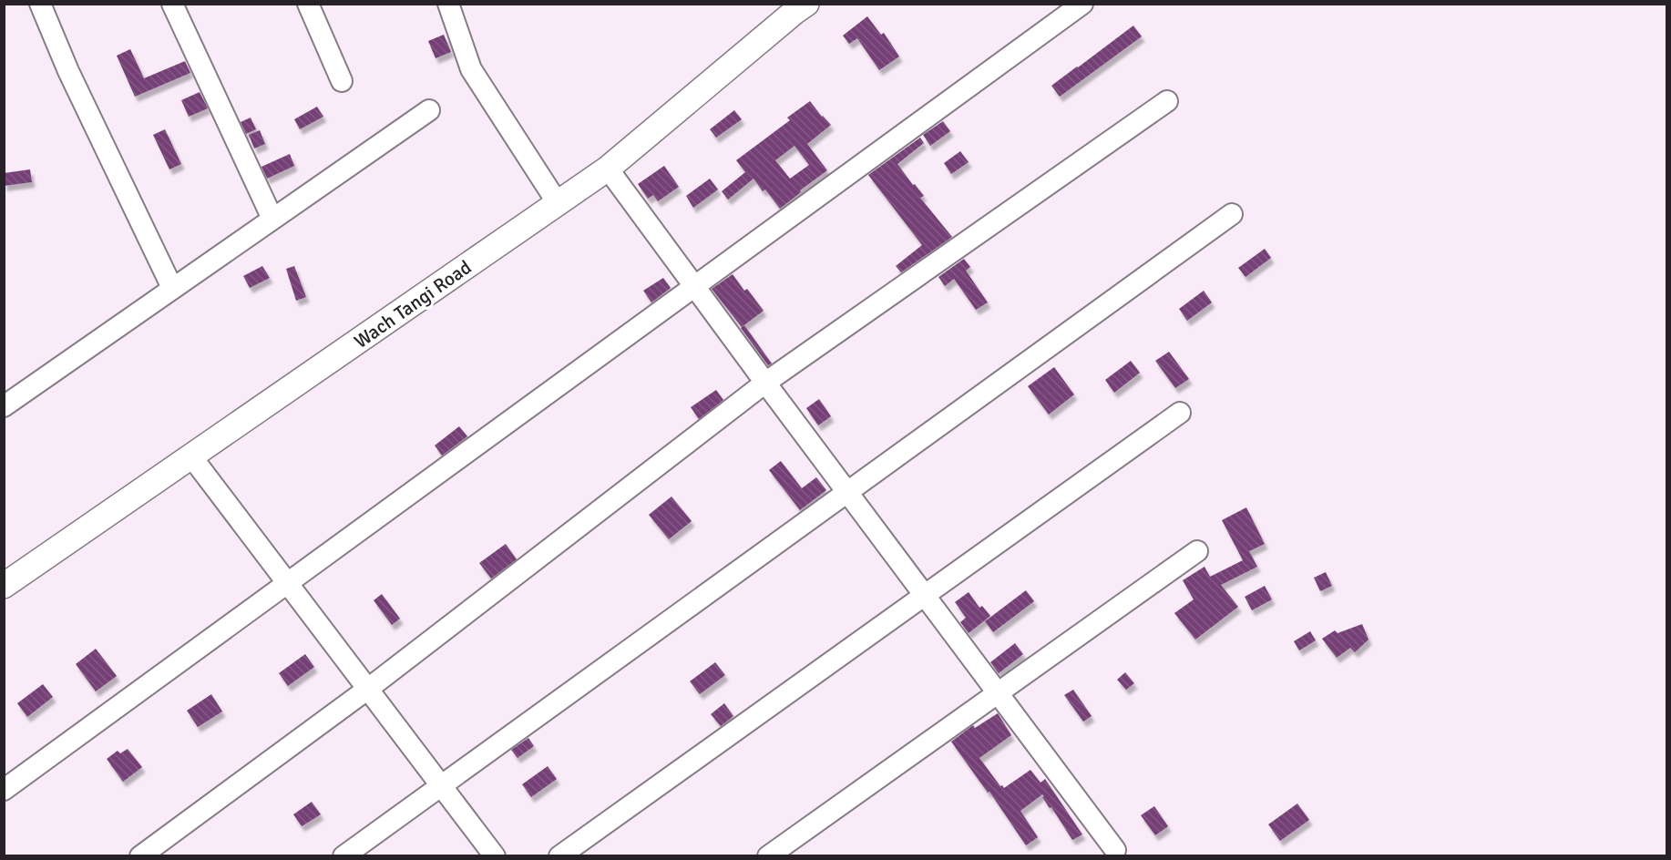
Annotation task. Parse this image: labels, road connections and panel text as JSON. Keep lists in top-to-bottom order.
{
  "streets": {
    "main road": ["Wach Tangi Road"]
  }
}
